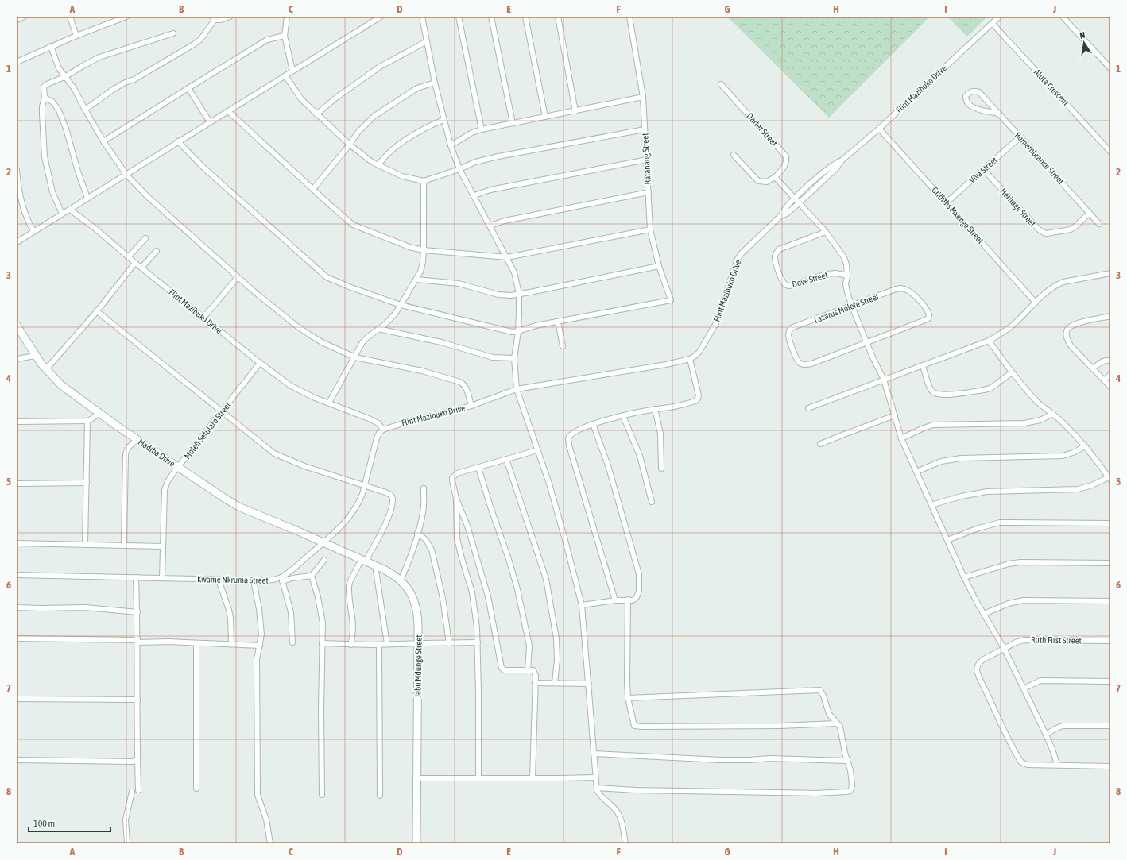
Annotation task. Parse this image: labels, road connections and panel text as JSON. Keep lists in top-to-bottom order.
{
  "streets": {
    "street": [
      "Aluta Crescent",
      "Flint Mazibuko Drive",
      "Darter Street",
      "Remembrance Street",
      "Ratanang Street",
      "Viva Street",
      "Heritage Street",
      "Griffiths Mxenge Street",
      "Dove Street",
      "Lazarus Molefe Street",
      "Molefi Sefularo Street",
      "Madiba Drive",
      "Kwame Nkruma Street",
      "Ruth First Street",
      "Jabu Mdunge Street"
    ]
  },
  "crossings": [
    ["Aluta Crescent", "Flint Mazibuko Drive"],
    ["Flint Mazibuko Drive", "Griffiths Mxenge Street"],
    ["Flint Mazibuko Drive", "Molefi Sefularo Street"],
    ["Flint Mazibuko Drive", "Kwame Nkruma Street"],
    ["Remembrance Street", "Viva Street"],
    ["Remembrance Street", "Heritage Street"],
    ["Viva Street", "Heritage Street"],
    ["Viva Street", "Griffiths Mxenge Street"],
    ["Molefi Sefularo Street", "Madiba Drive"],
    ["Molefi Sefularo Street", "Kwame Nkruma Street"],
    ["Madiba Drive", "Kwame Nkruma Street"],
    ["Madiba Drive", "Jabu Mdunge Street"],
    ["Kwame Nkruma Street", "Jabu Mdunge Street"]
  ],
  "scale_bar": "100 m",
  "north": "top",
  "grid": {
    "columns": [
      "A",
      "B",
      "C",
      "D",
      "E",
      "F",
      "G",
      "H",
      "I",
      "J"
    ],
    "rows": [
      "1",
      "2",
      "3",
      "4",
      "5",
      "6",
      "7",
      "8"
    ]
  }
}
